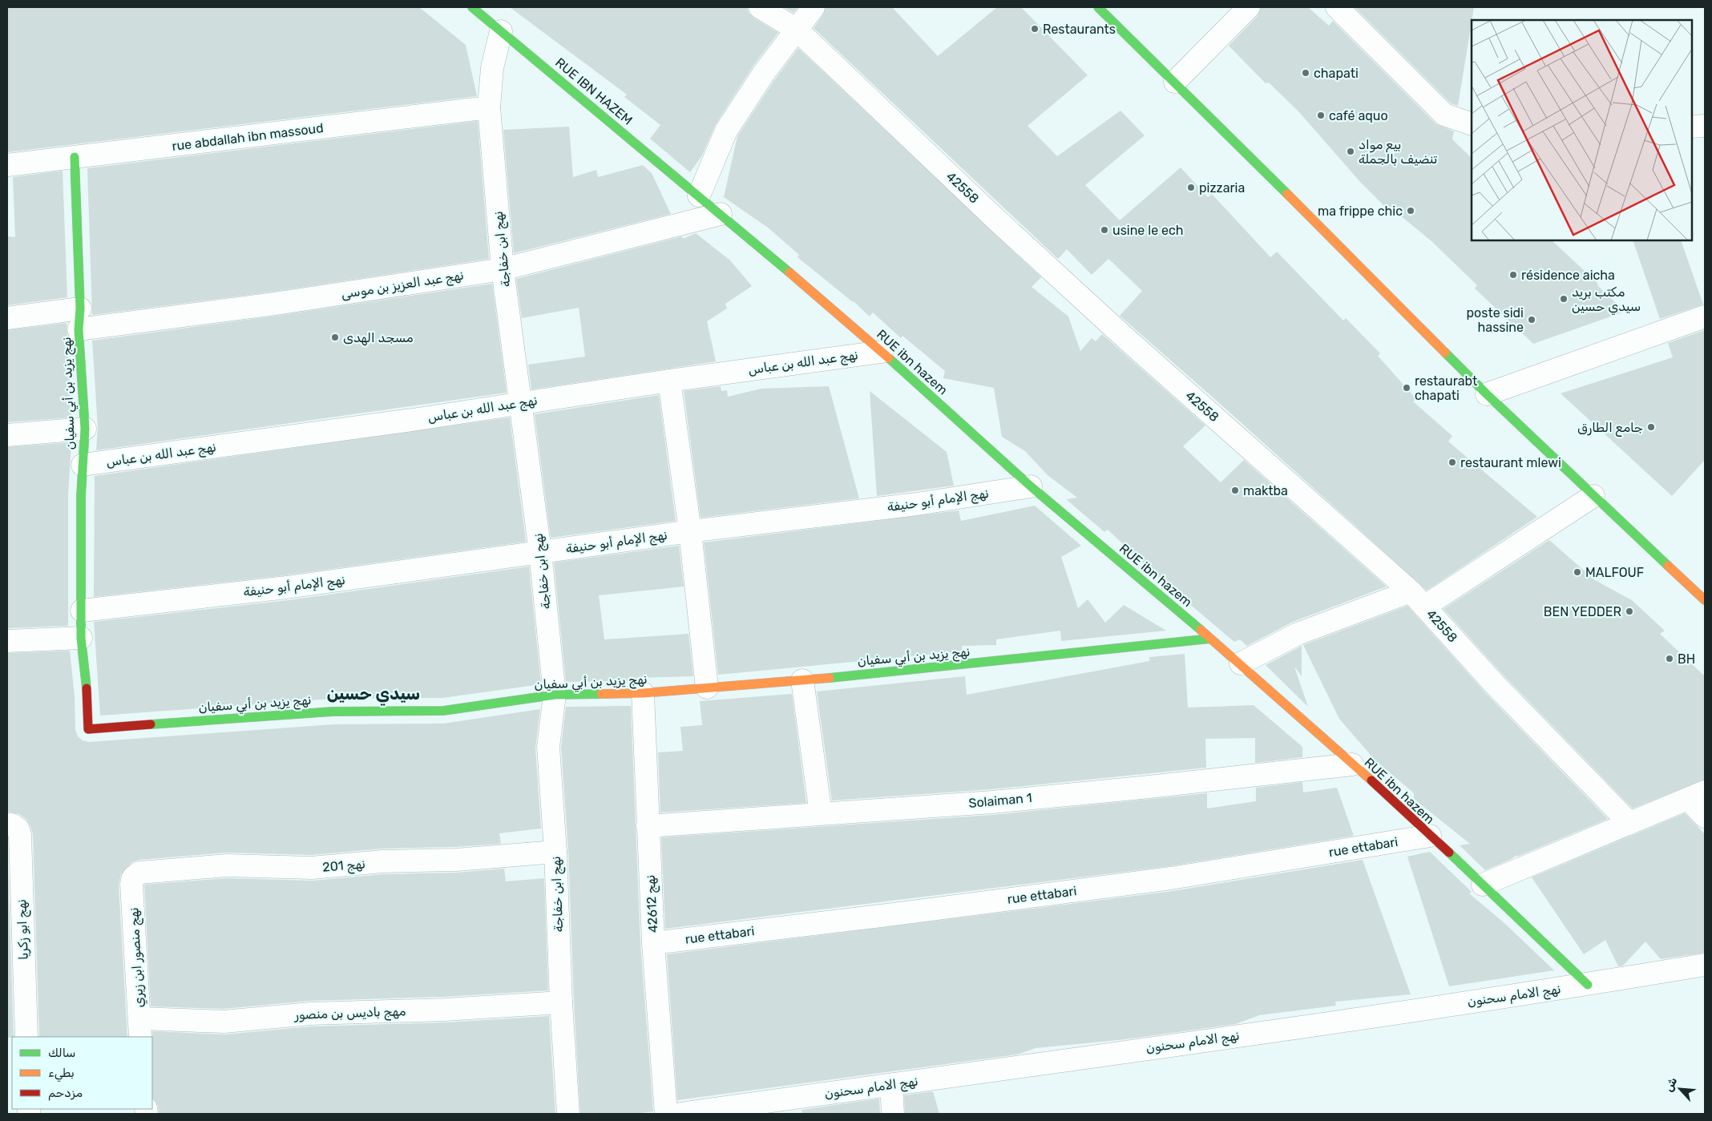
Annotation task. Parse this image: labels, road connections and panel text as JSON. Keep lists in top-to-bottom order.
{
  "streets": {
    "street": [
      "RUE IBN HAZEM",
      "rue abdallah ibn massoud",
      "42558",
      "نهج ابن خفاجة",
      "نهج عبد العزيز بن موسى",
      "نهج عبد الله بن عباس",
      "RUE ibn hazem",
      "نهج يزيد بن أبي سفيان",
      "نهج الإمام أبو حنيفة",
      "Solaiman 1",
      "rue ettabari",
      "نهج 201",
      "نهج 42612",
      "نهج ابو زكريا",
      "نهج منصور ابن زيري",
      "نهج الامام سحنون",
      "مهج باديس بن منصور"
    ]
  },
  "crossings": [
    ["RUE IBN HAZEM", "نهج ابن خفاجة"],
    ["RUE IBN HAZEM", "RUE ibn hazem"],
    ["rue abdallah ibn massoud", "نهج ابن خفاجة"],
    ["rue abdallah ibn massoud", "نهج يزيد بن أبي سفيان"],
    ["نهج ابن خفاجة", "نهج عبد العزيز بن موسى"],
    ["نهج ابن خفاجة", "نهج عبد الله بن عباس"],
    ["نهج ابن خفاجة", "نهج يزيد بن أبي سفيان"],
    ["نهج ابن خفاجة", "نهج الإمام أبو حنيفة"],
    ["نهج ابن خفاجة", "نهج 201"],
    ["نهج ابن خفاجة", "مهج باديس بن منصور"],
    ["نهج عبد العزيز بن موسى", "RUE ibn hazem"],
    ["نهج عبد العزيز بن موسى", "نهج يزيد بن أبي سفيان"],
    ["نهج عبد الله بن عباس", "RUE ibn hazem"],
    ["نهج عبد الله بن عباس", "نهج يزيد بن أبي سفيان"],
    ["RUE ibn hazem", "نهج يزيد بن أبي سفيان"],
    ["RUE ibn hazem", "نهج الإمام أبو حنيفة"],
    ["RUE ibn hazem", "Solaiman 1"],
    ["RUE ibn hazem", "rue ettabari"],
    ["RUE ibn hazem", "نهج الامام سحنون"],
    ["نهج يزيد بن أبي سفيان", "نهج الإمام أبو حنيفة"],
    ["نهج يزيد بن أبي سفيان", "نهج 42612"],
    ["Solaiman 1", "نهج 42612"],
    ["rue ettabari", "نهج 42612"],
    ["نهج 201", "نهج منصور ابن زيري"],
    ["نهج منصور ابن زيري", "مهج باديس بن منصور"]
  ],
  "districts": ["سيدي حسين"],
  "places": [
    "Restaurants",
    "chapati",
    "café aquo",
    "بيع مواد تنضيف بالجملة",
    "pizzaria",
    "ma frippe chic",
    "usine le ech",
    "résidence aicha",
    "مكتب بريد سيدي حسين",
    "poste sidi hassine",
    "مسجد الهدى",
    "restaurabt chapati",
    "جامع الطارق",
    "restaurant mlewi",
    "maktba",
    "MALFOUF",
    "BEN YEDDER",
    "BH"
  ],
  "legend": ["سالك", "بطيء", "مزدحم"],
  "north": "top left"
}
